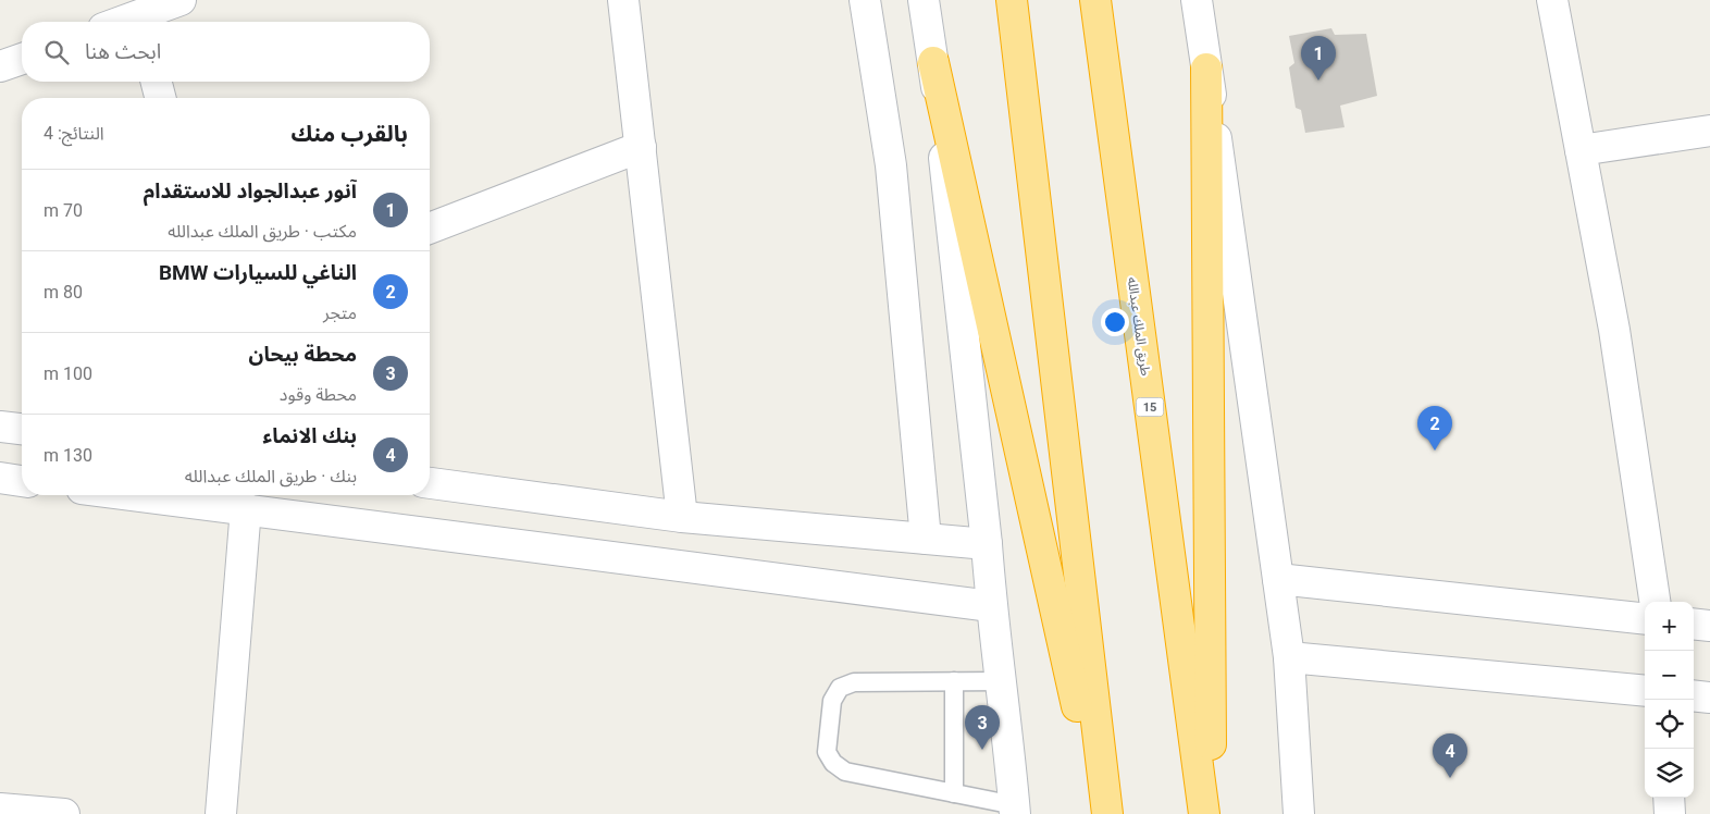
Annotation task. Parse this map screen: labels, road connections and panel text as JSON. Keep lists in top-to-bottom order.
{
  "streets": {
    "highway": ["طريق الملك عبدالله", "15"]
  },
  "page": {
    "search": "ابحث هنا",
    "pins": [
      "1",
      "2",
      "3",
      "4"
    ],
    "heading": ["بالقرب منك", "النتائج: 4"],
    "list": [
      {
        "mark": "1",
        "name": "آنور عبدالجواد للاستقدام",
        "note": "مكتب · طريق الملك عبدالله",
        "value": "70 m"
      },
      {
        "mark": "2",
        "name": "الناغي للسيارات BMW",
        "note": "متجر",
        "value": "80 m"
      },
      {
        "mark": "3",
        "name": "محطة بيحان",
        "note": "محطة وقود",
        "value": "100 m"
      },
      {
        "mark": "4",
        "name": "بنك الانماء",
        "note": "بنك · طريق الملك عبدالله",
        "value": "130 m"
      }
    ],
    "map_buttons": ["+", "−"]
  }
}
